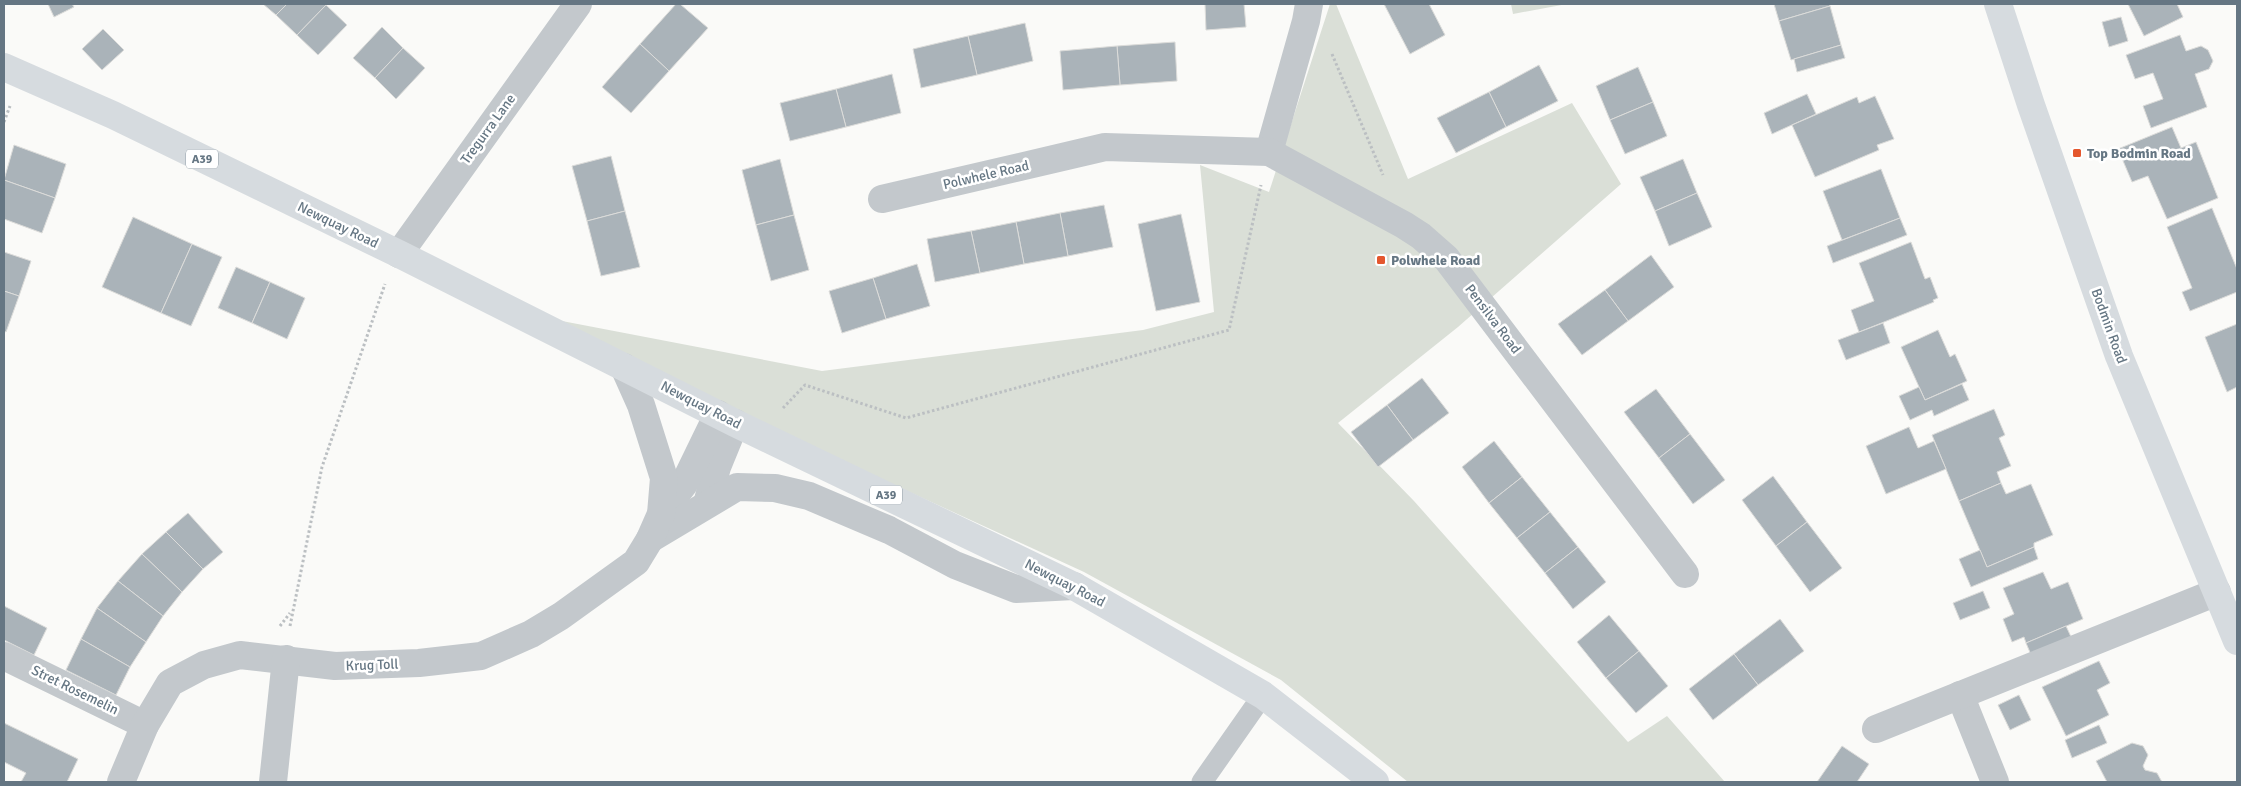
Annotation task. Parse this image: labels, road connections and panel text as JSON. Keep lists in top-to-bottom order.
{
  "streets": {
    "main road": ["A39", "Newquay Road", "Bodmin Road"],
    "street": [
      "Tregurra Lane",
      "Polwhele Road",
      "Pensilva Road",
      "Krug Toll",
      "Stret Rosemelin"
    ]
  },
  "crossings": [
    ["Tregurra Lane", "Newquay Road"],
    ["Polwhele Road", "Pensilva Road"],
    ["Krug Toll", "Stret Rosemelin"]
  ],
  "places": {
    "transit": ["Top Bodmin Road", "Polwhele Road"]
  }
}
